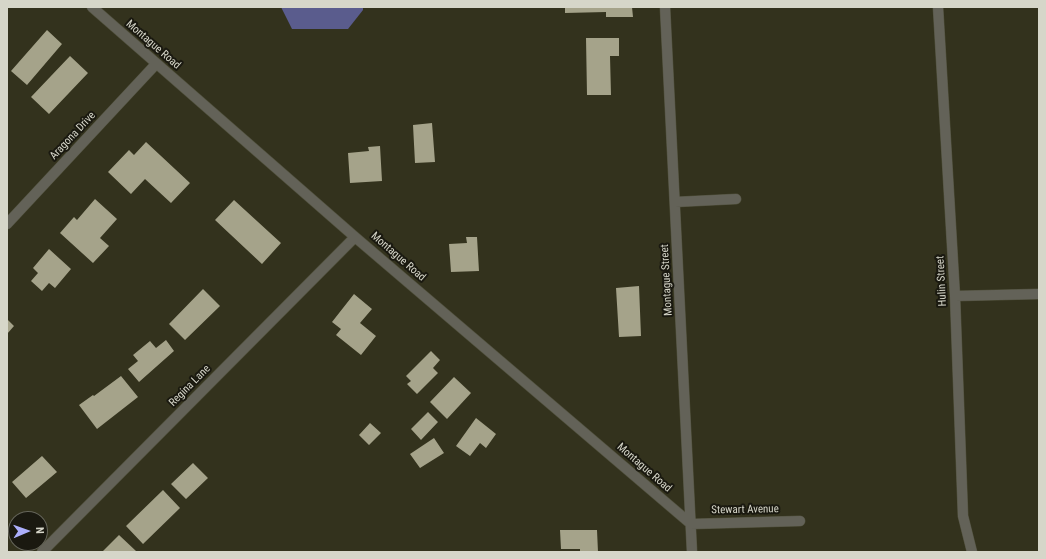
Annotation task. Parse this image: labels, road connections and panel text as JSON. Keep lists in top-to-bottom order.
{
  "streets": {
    "street": [
      "Montague Road",
      "Aragona Drive",
      "Montague Street",
      "Hulin Street",
      "Regina Lane",
      "Stewart Avenue"
    ]
  },
  "crossings": [
    ["Montague Road", "Aragona Drive"],
    ["Montague Road", "Montague Street"],
    ["Montague Road", "Regina Lane"],
    ["Montague Road", "Stewart Avenue"],
    ["Montague Street", "Stewart Avenue"]
  ],
  "north": "right"
}
